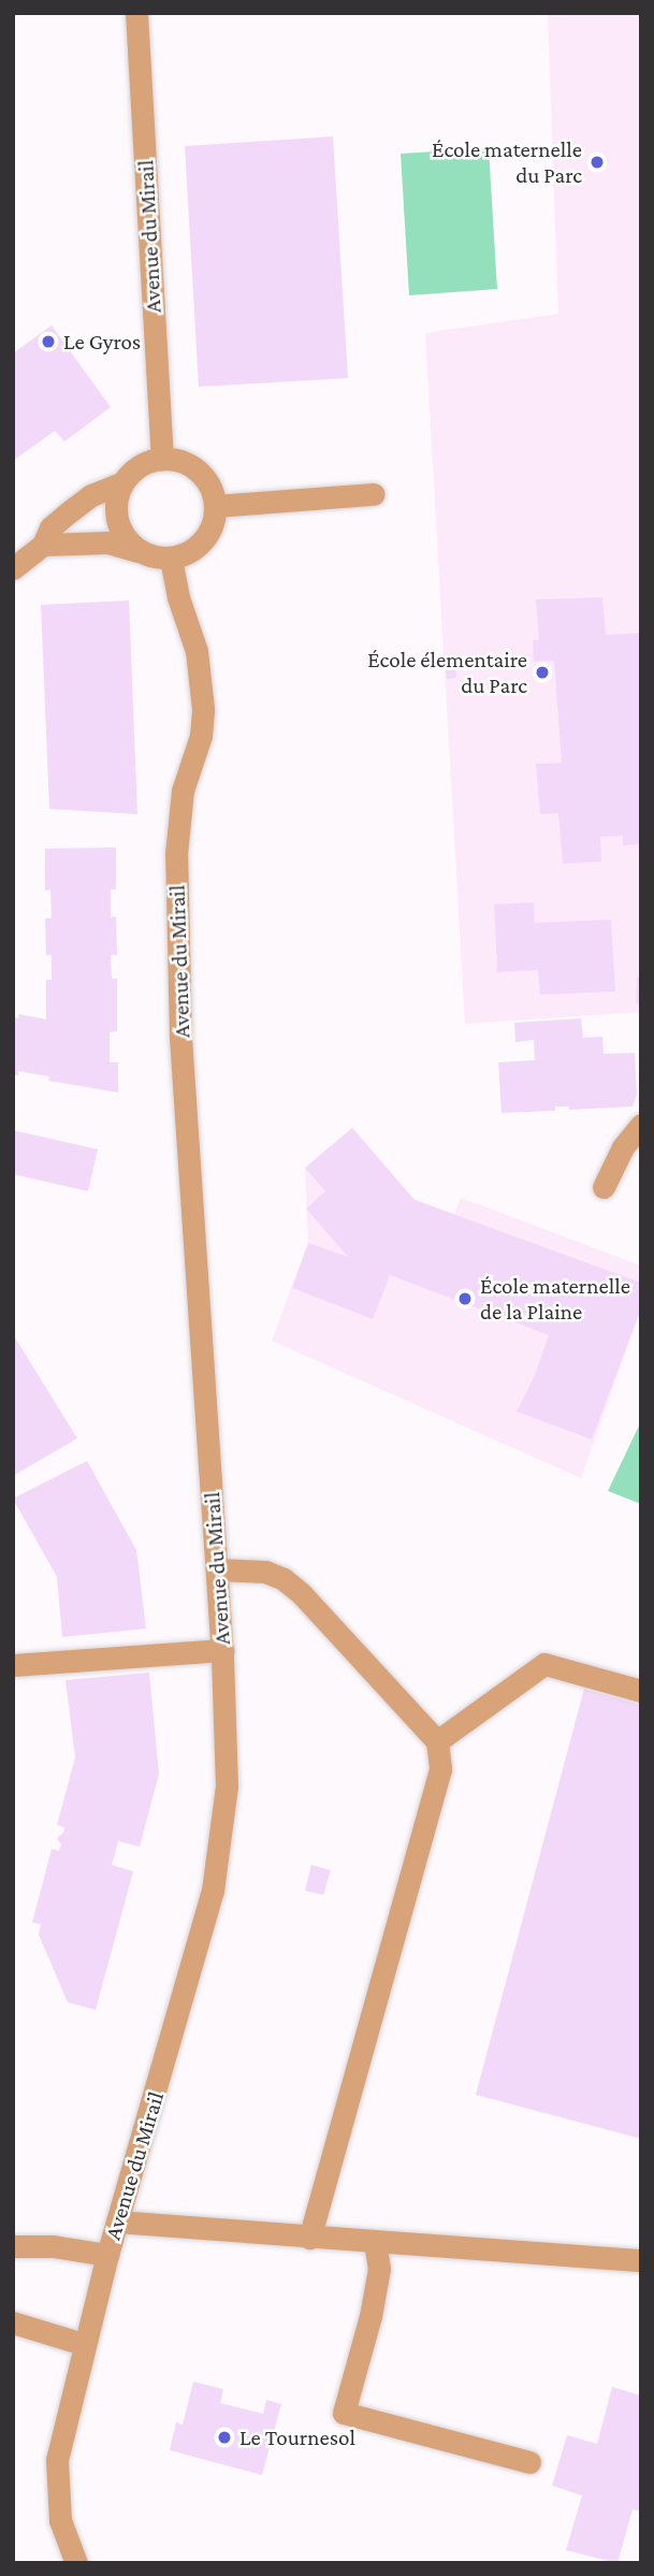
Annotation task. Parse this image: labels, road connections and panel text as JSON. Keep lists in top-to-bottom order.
{
  "streets": {
    "street": ["Avenue du Mirail"]
  },
  "places": [
    "École maternelle du Parc",
    "Le Gyros",
    "École élementaire du Parc",
    "École maternelle de la Plaine",
    "Le Tournesol"
  ]
}
